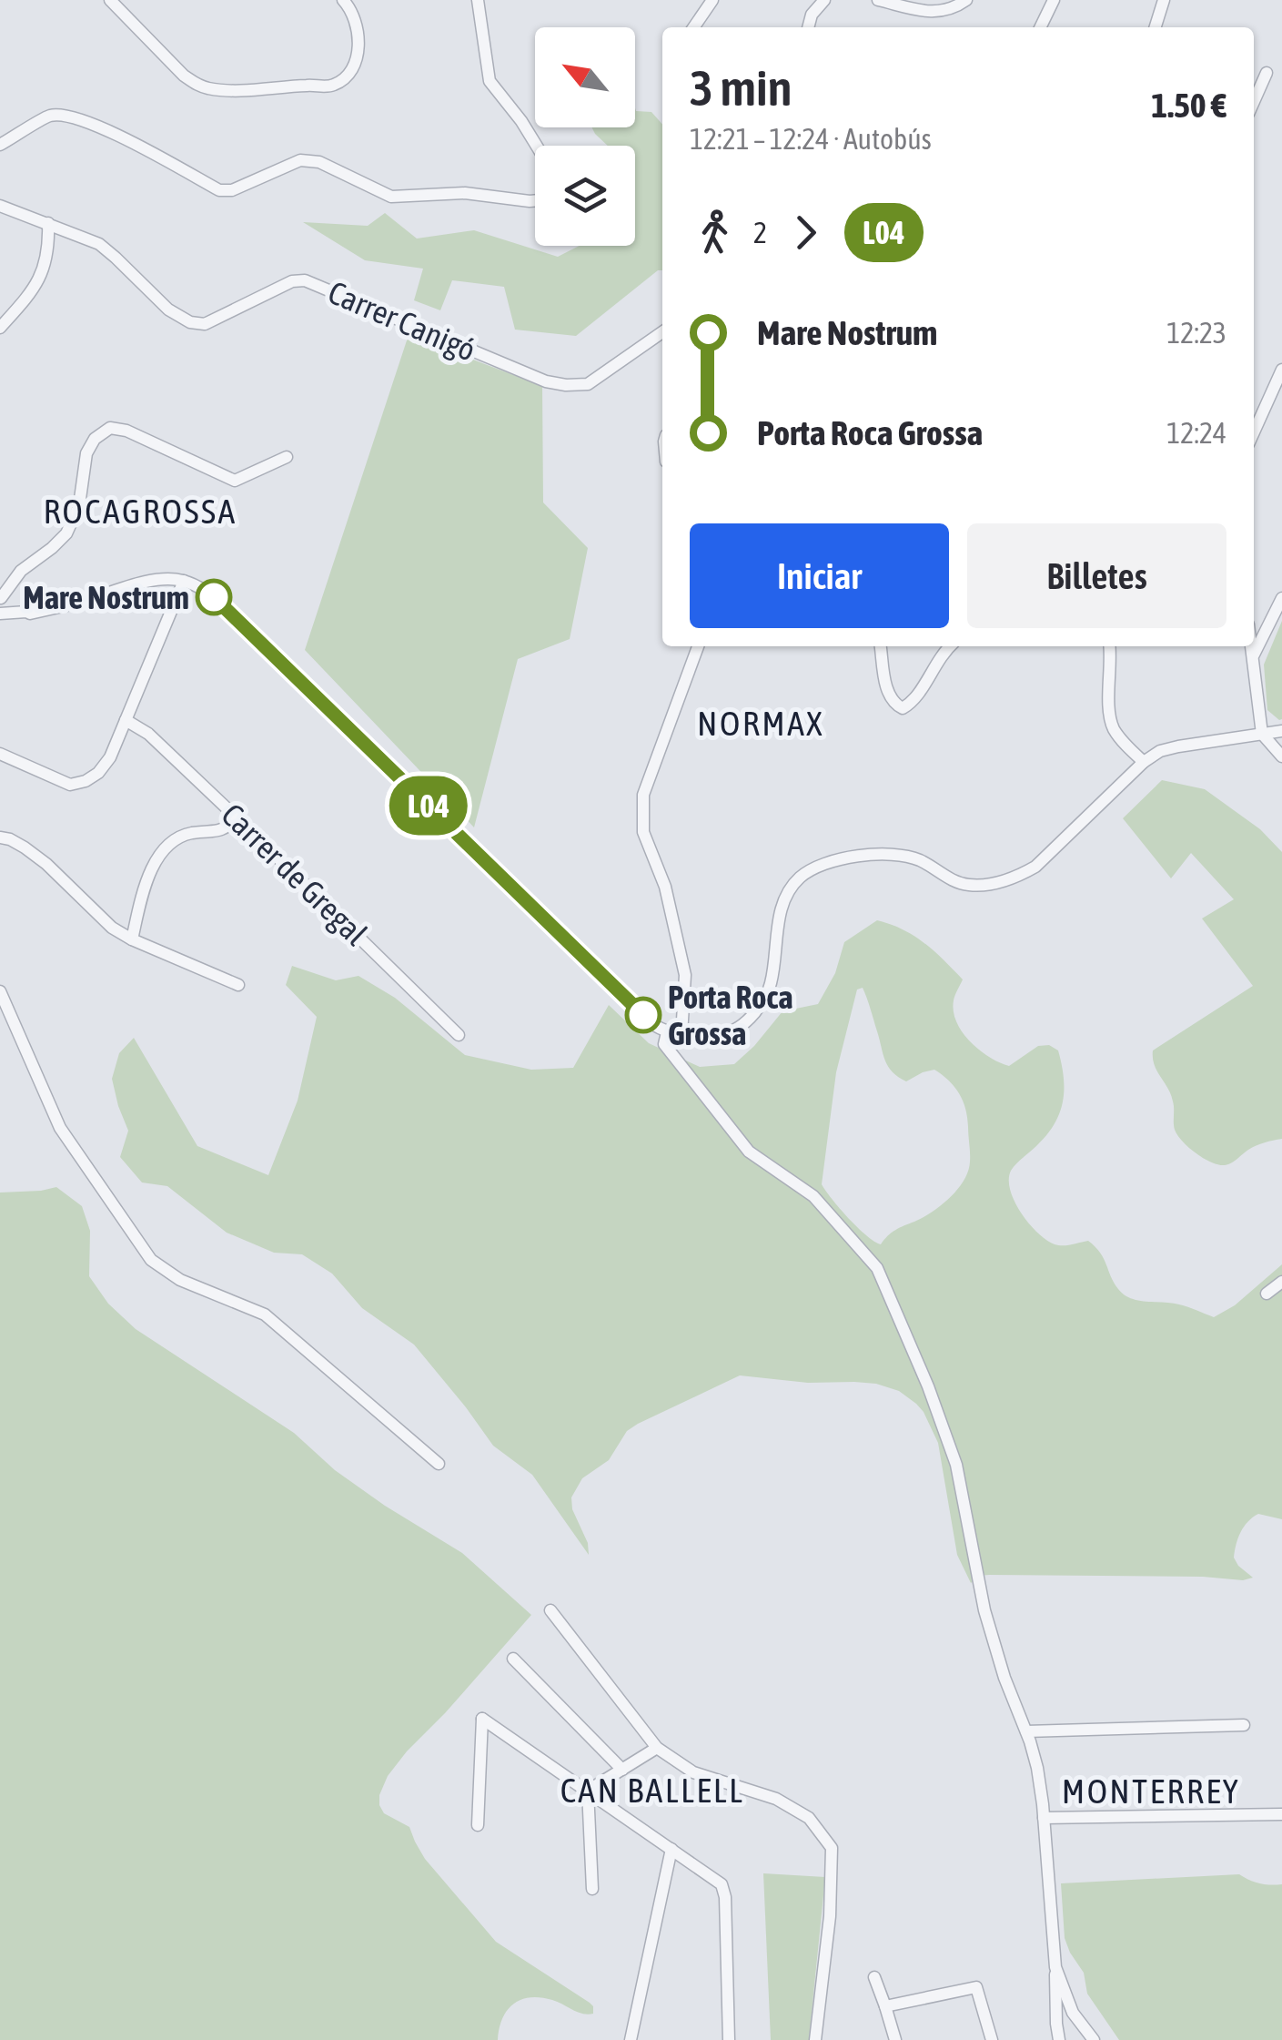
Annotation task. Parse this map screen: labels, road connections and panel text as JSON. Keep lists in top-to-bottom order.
{
  "streets": {
    "street": ["Carrer Canigó", "Carrer de Gregal"]
  },
  "districts": [
    "ROCAGROSSA",
    "NORMAX",
    "CAN BALLELL",
    "MONTERREY"
  ],
  "places": ["Mare Nostrum", "Porta Roca Grossa"],
  "lines": ["bus line L04"],
  "north": "top left",
  "page": {
    "on_map": "L04",
    "heading": ["3 min", "12:21 – 12:24 · Autobús", "1.50 €"],
    "legs": ["2", "L04"],
    "list": [
      {
        "name": "Mare Nostrum",
        "value": "12:23"
      },
      {
        "name": "Porta Roca Grossa",
        "value": "12:24"
      }
    ],
    "buttons": ["Iniciar", "Billetes"]
  }
}
